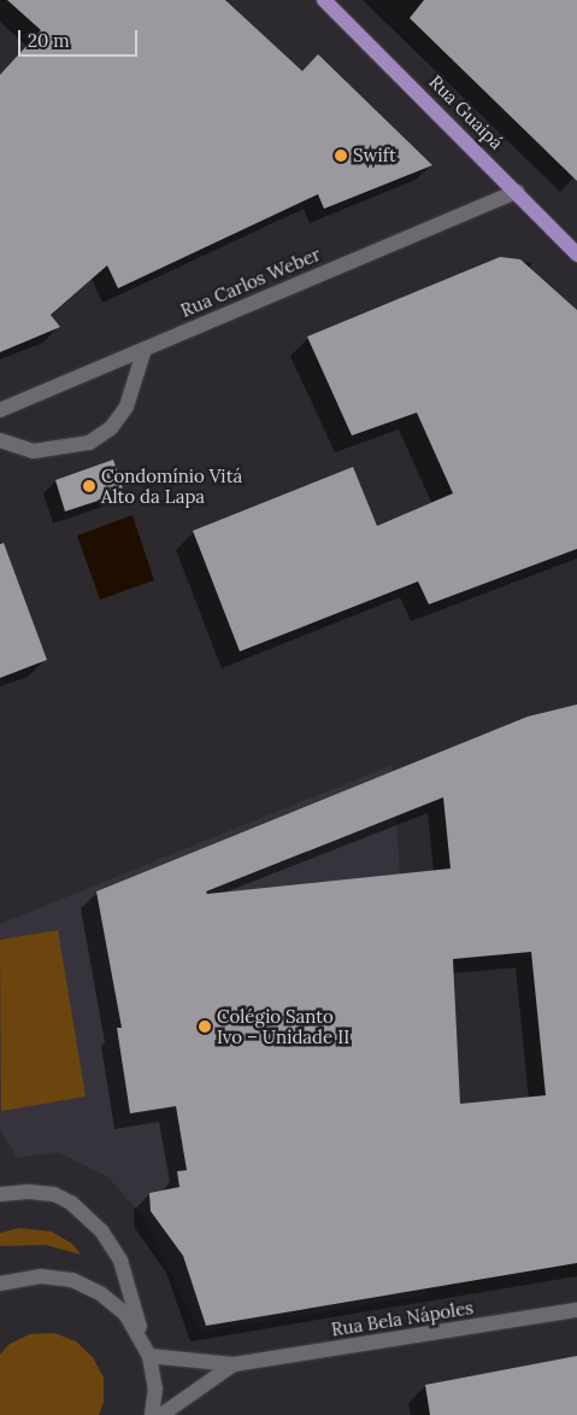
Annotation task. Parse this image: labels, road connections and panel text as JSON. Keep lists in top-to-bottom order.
{
  "streets": {
    "main road": ["Rua Guaipá"],
    "street": ["Rua Carlos Weber", "Rua Bela Nápoles"]
  },
  "crossings": [
    ["Rua Guaipá", "Rua Carlos Weber"]
  ],
  "places": ["Swift", "Condomínio Vitá Alto da Lapa", "Colégio Santo Ivo – Unidade II"],
  "scale_bar": "20 m"
}
